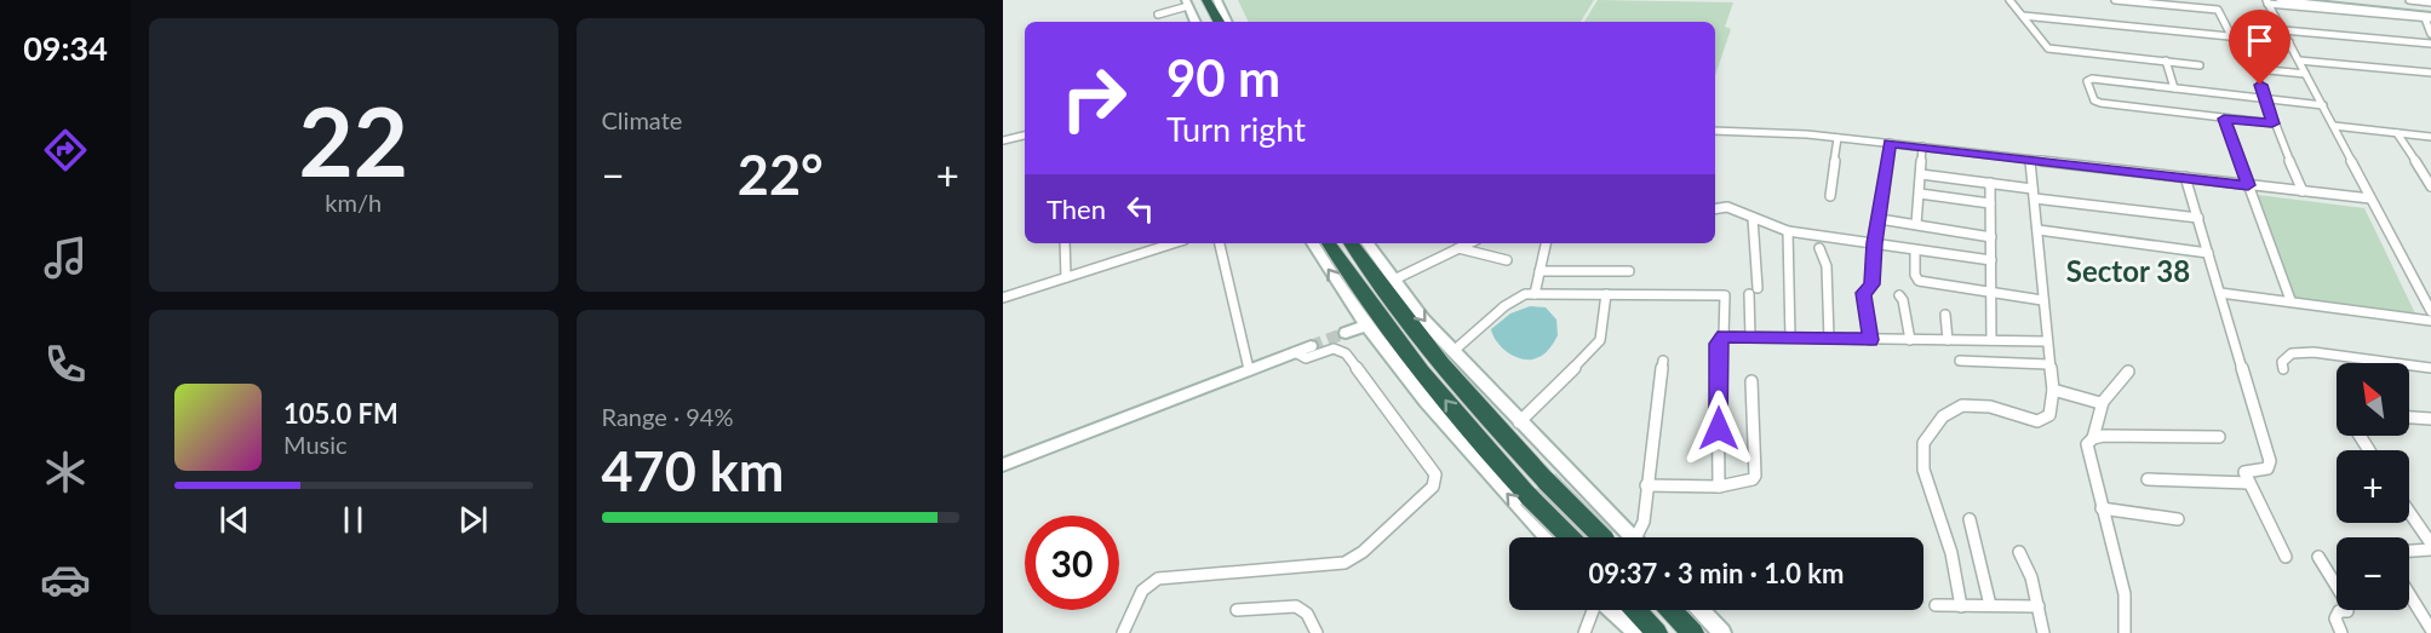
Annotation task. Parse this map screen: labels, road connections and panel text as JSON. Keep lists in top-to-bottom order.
{
  "districts": ["Sector 38"],
  "north": "top left",
  "page": {
    "tabs": "09:34",
    "tile": [
      ["22", "km/h"],
      "Climate",
      ["Range · 94%", "470 km"]
    ],
    "turn": ["90 m", "Turn right"],
    "heat": ["−", "22°", "+"],
    "then": "Then",
    "map_buttons": ["+", "−"],
    "song": ["105.0 FM", "Music"],
    "limit": "30",
    "trip": "09:37 · 3 min · 1.0 km"
  }
}
